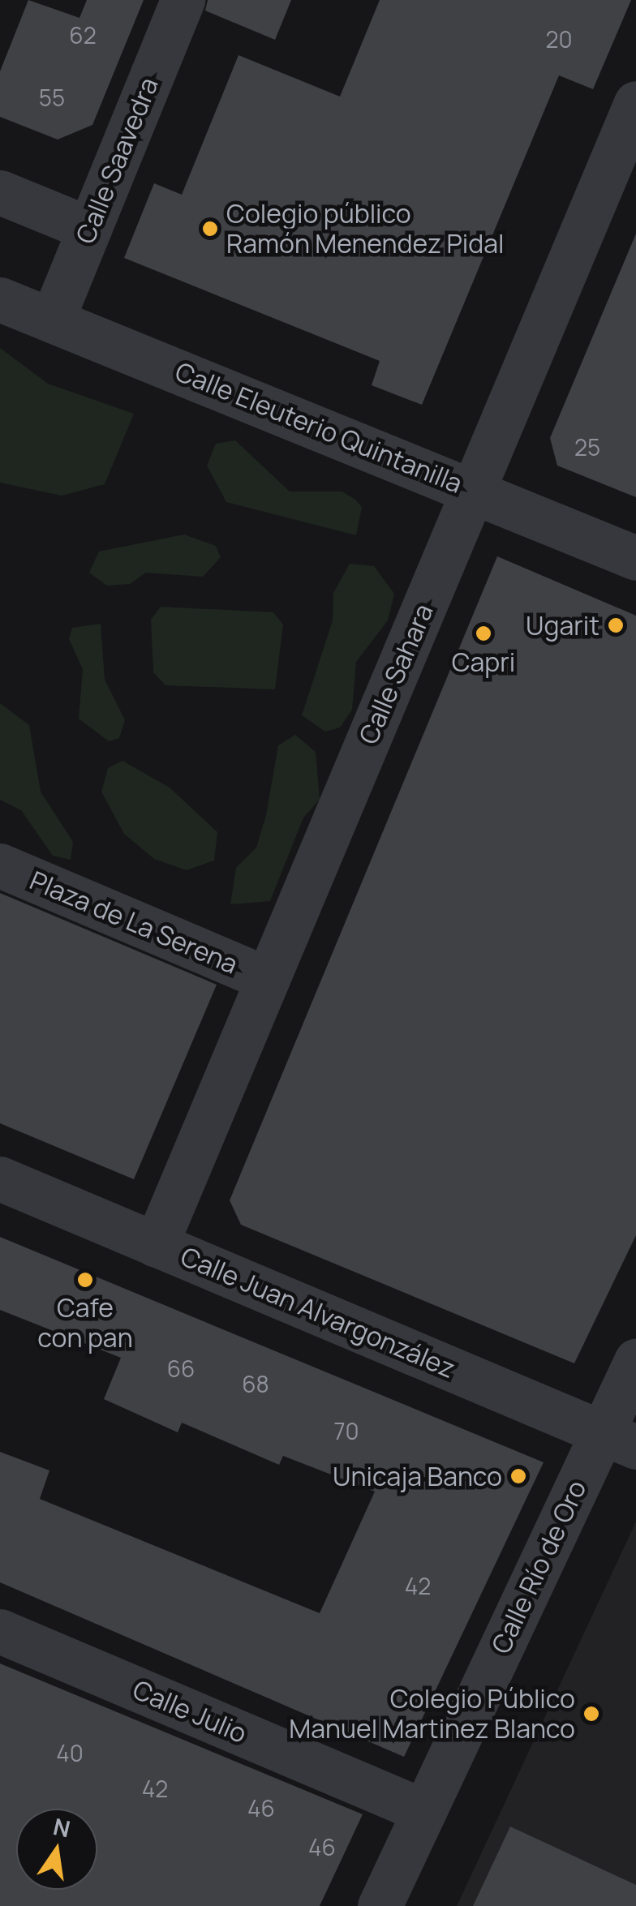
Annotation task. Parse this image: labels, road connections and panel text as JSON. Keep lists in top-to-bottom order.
{
  "streets": {
    "street": [
      "Calle Saavedra",
      "Calle Eleuterio Quintanilla",
      "Calle Sahara",
      "Plaza de La Serena",
      "Calle Juan Alvargonzález",
      "Calle Río de Oro",
      "Calle Julio"
    ]
  },
  "crossings": [
    ["Calle Saavedra", "Calle Eleuterio Quintanilla"],
    ["Calle Eleuterio Quintanilla", "Calle Sahara"],
    ["Calle Sahara", "Plaza de La Serena"],
    ["Calle Sahara", "Calle Juan Alvargonzález"],
    ["Calle Juan Alvargonzález", "Calle Río de Oro"],
    ["Calle Río de Oro", "Calle Julio"]
  ],
  "places": [
    "Colegio público Ramón Menendez Pidal",
    "Ugarit",
    "Capri",
    "Cafe con pan",
    "Unicaja Banco",
    "Colegio Público Manuel Martinez Blanco"
  ],
  "house_numbers": [
    "62",
    "20",
    "55",
    "25",
    "66",
    "68",
    "70",
    "42",
    "40",
    "42",
    "46",
    "46"
  ],
  "north": "top"
}
